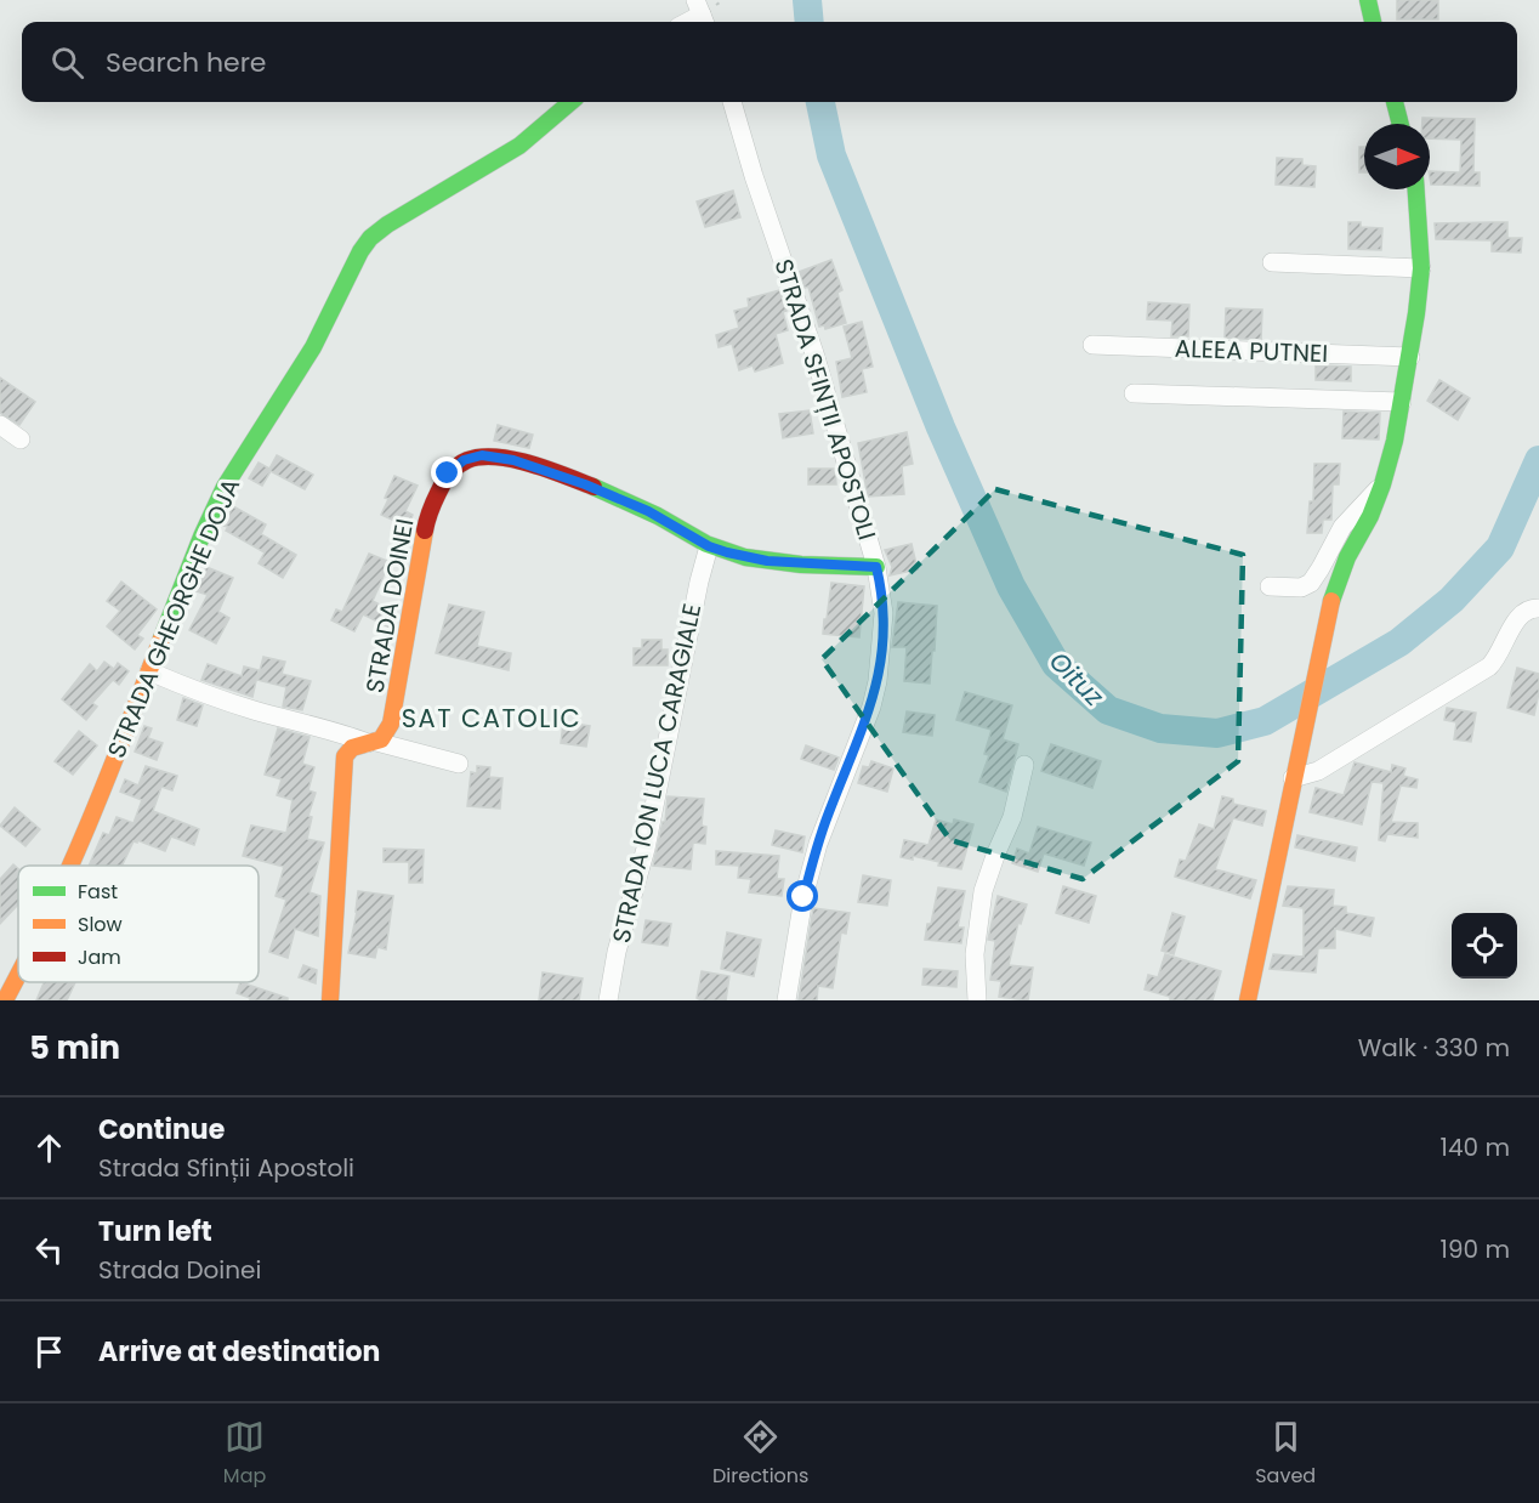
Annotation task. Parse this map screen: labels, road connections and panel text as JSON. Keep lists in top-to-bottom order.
{
  "streets": {
    "street": [
      "ALEEA PUTNEI",
      "STRADA SFINȚII APOSTOLI",
      "STRADA DOINEI",
      "STRADA GHEORGHE DOJA",
      "STRADA ION LUCA CARAGIALE"
    ]
  },
  "crossings": [
    ["STRADA SFINȚII APOSTOLI", "STRADA DOINEI"],
    ["STRADA DOINEI", "STRADA ION LUCA CARAGIALE"]
  ],
  "districts": ["SAT CATOLIC"],
  "water": ["Oituz"],
  "legend": ["Fast", "Slow", "Jam"],
  "north": "right",
  "page": {
    "search": "Search here",
    "heading": ["5 min", "Walk · 330 m"],
    "list": [
      ["Continue", "Strada Sfinții Apostoli", "140 m"],
      ["Turn left", "Strada Doinei", "190 m"],
      "Arrive at destination"
    ],
    "nav": ["Map", "Directions", "Saved"]
  }
}
